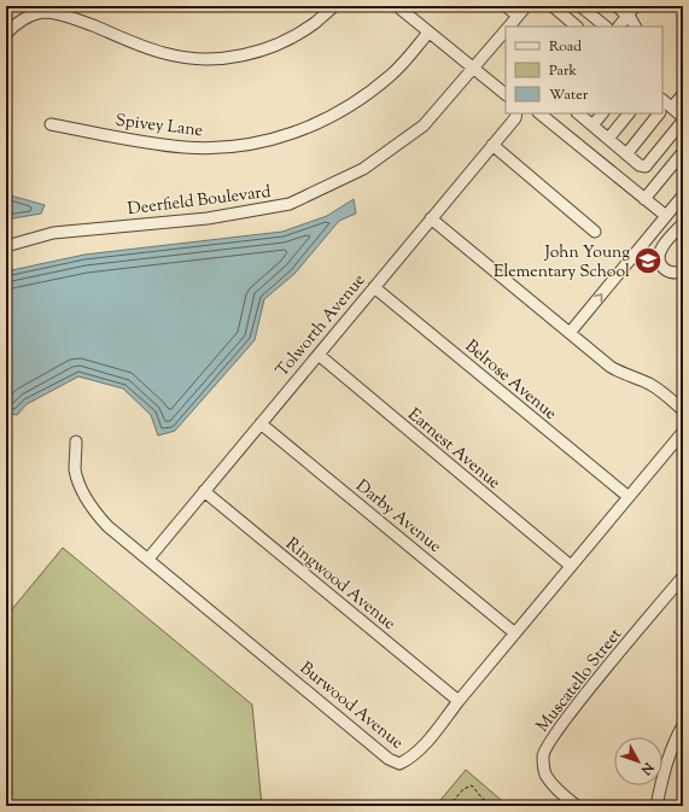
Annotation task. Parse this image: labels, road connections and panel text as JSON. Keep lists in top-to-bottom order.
{
  "streets": {
    "street": [
      "Spivey Lane",
      "Deerfield Boulevard",
      "Tolworth Avenue",
      "Belrose Avenue",
      "Earnest Avenue",
      "Darby Avenue",
      "Ringwood Avenue",
      "Muscatello Street",
      "Burwood Avenue"
    ]
  },
  "crossings": [
    ["Tolworth Avenue", "Belrose Avenue"],
    ["Tolworth Avenue", "Earnest Avenue"],
    ["Tolworth Avenue", "Darby Avenue"],
    ["Tolworth Avenue", "Ringwood Avenue"],
    ["Tolworth Avenue", "Burwood Avenue"],
    ["Belrose Avenue", "Burwood Avenue"],
    ["Earnest Avenue", "Burwood Avenue"],
    ["Darby Avenue", "Burwood Avenue"],
    ["Ringwood Avenue", "Burwood Avenue"]
  ],
  "places": {
    "school or university": ["John Young Elementary School"]
  },
  "legend": ["Road", "Park", "Water"],
  "north": "bottom right"
}
